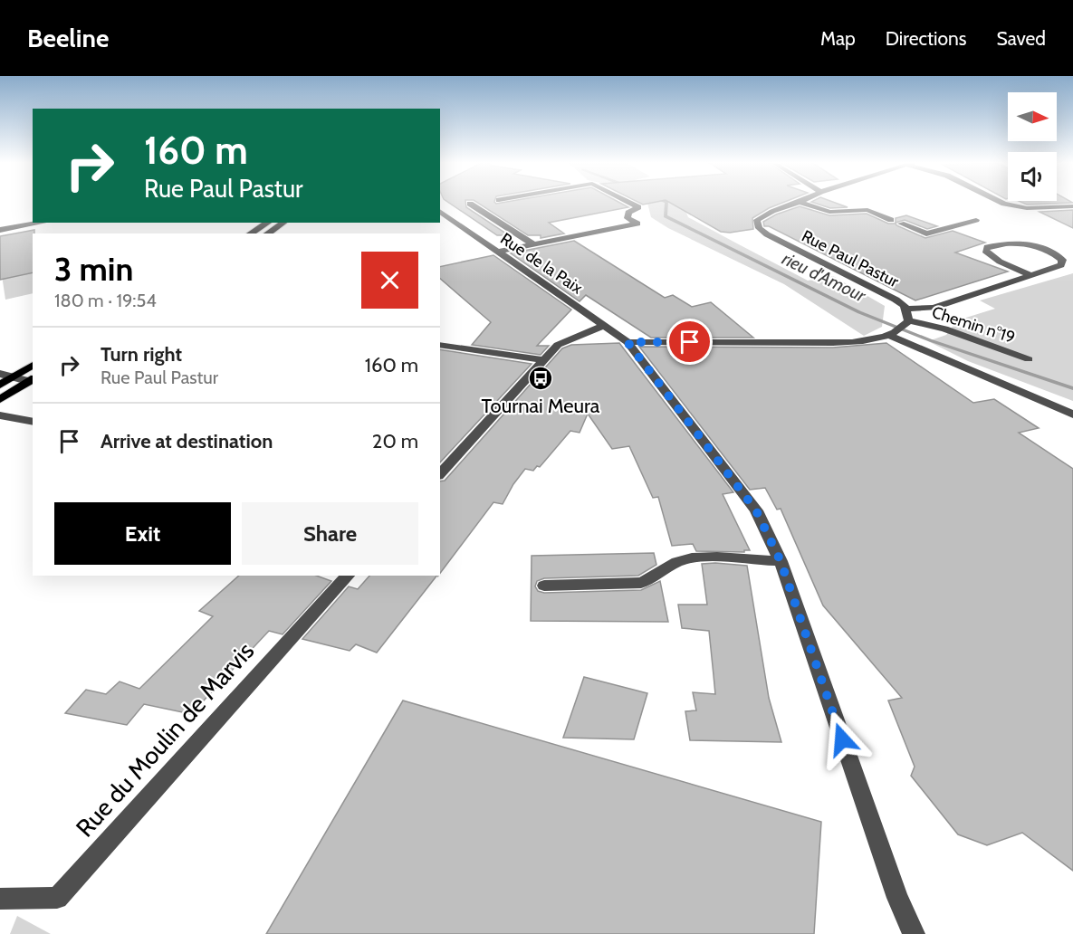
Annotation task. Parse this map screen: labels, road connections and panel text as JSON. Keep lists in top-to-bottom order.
{
  "streets": {
    "street": [
      "Rue Paul Pastur",
      "Rue de la Paix",
      "Chemin n°19",
      "Rue du Moulin de Marvis"
    ]
  },
  "crossings": [
    ["Rue Paul Pastur", "Chemin n°19"]
  ],
  "water": ["rieu d'Amour"],
  "places": {
    "bus stop": ["Tournai Meura"]
  },
  "north": "right",
  "page": {
    "header": "Beeline",
    "nav": ["Map", "Directions", "Saved"],
    "turn": ["160 m", "Rue Paul Pastur"],
    "heading": ["3 min", "180 m · 19:54"],
    "list": [
      {
        "name": "Turn right",
        "note": "Rue Paul Pastur",
        "value": "160 m"
      },
      {
        "name": "Arrive at destination",
        "value": "20 m"
      }
    ],
    "buttons": ["Exit", "Share"]
  }
}
